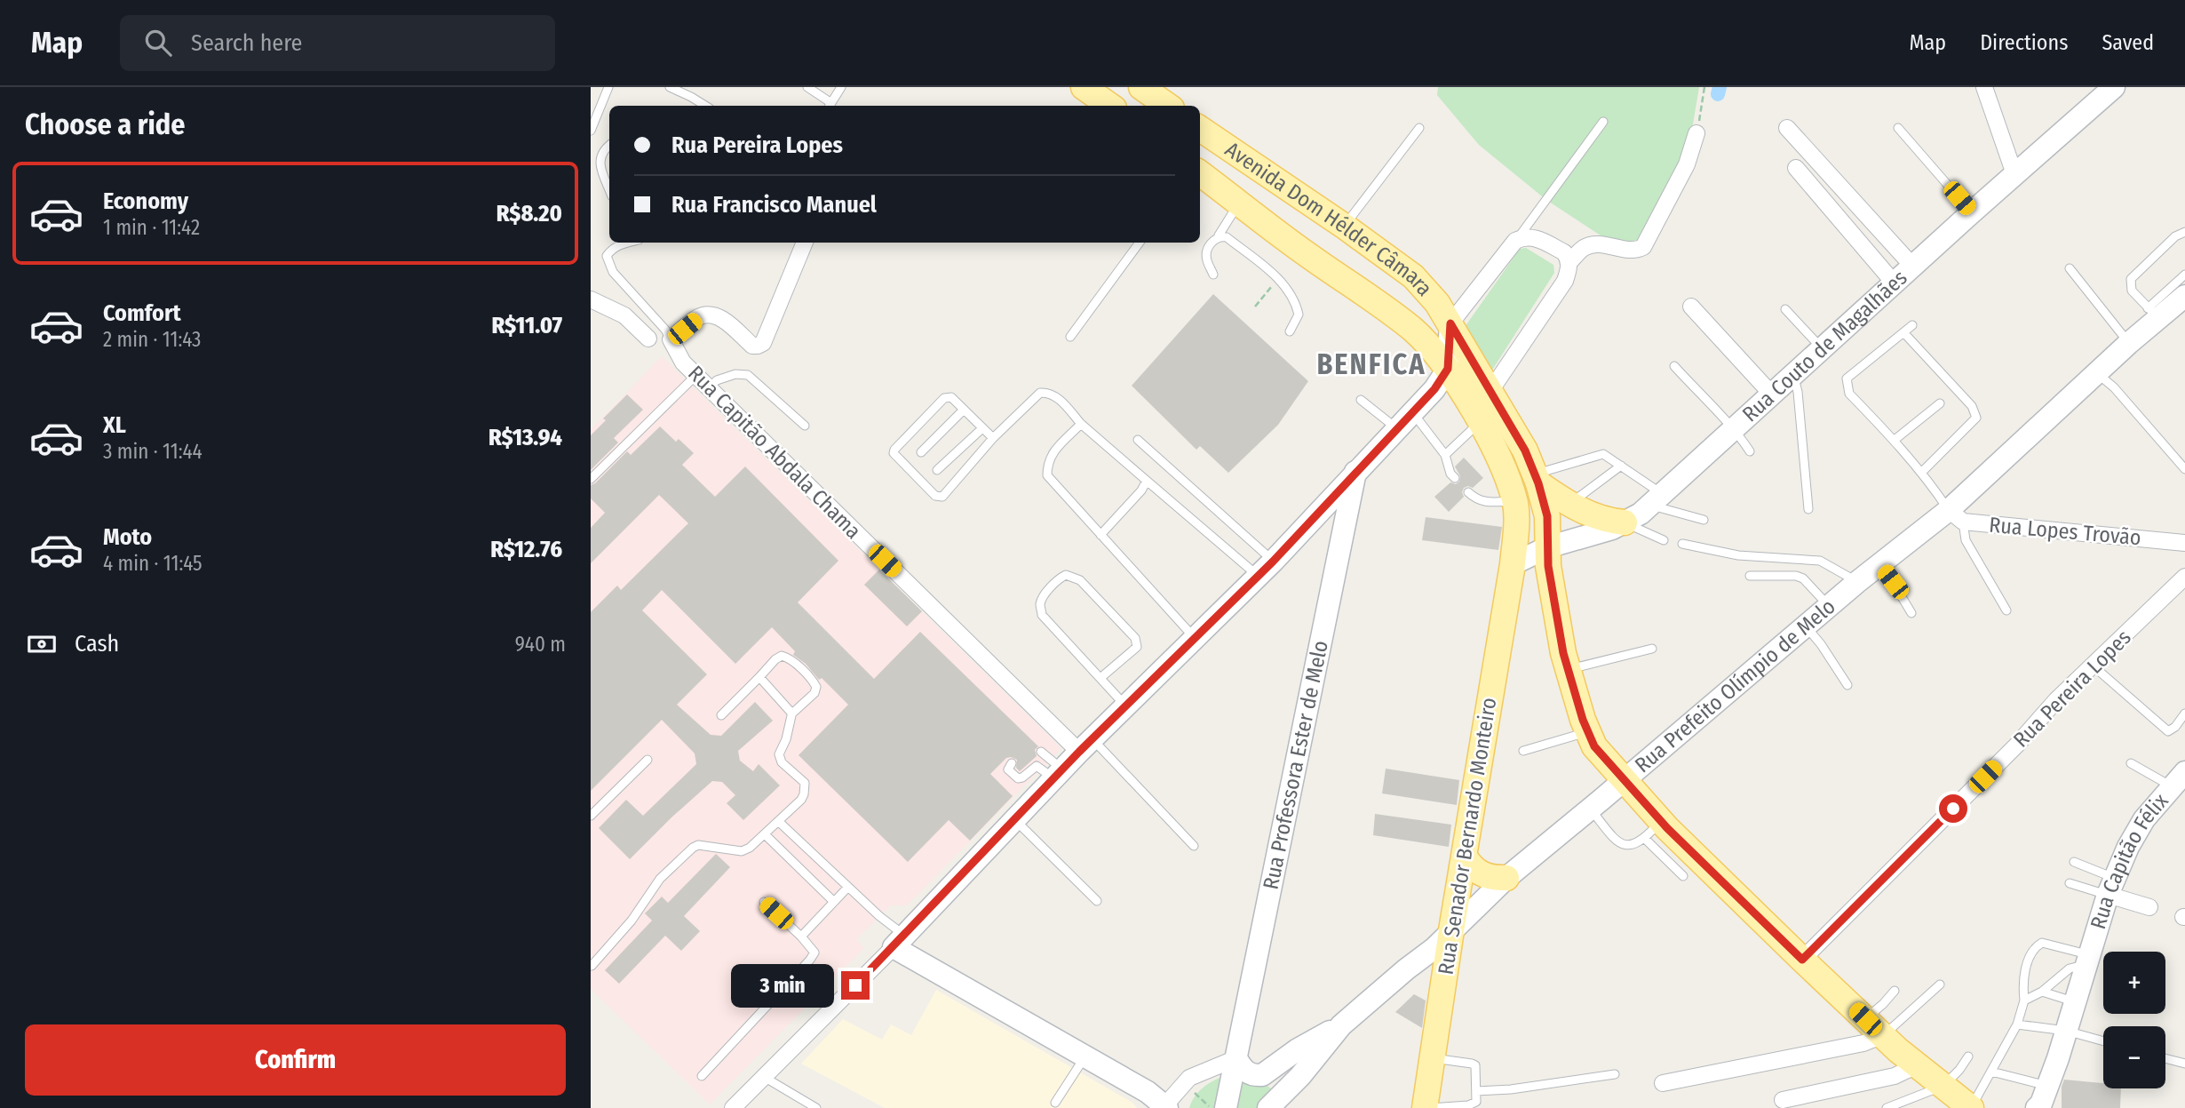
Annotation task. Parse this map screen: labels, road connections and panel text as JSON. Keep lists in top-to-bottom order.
{
  "streets": {
    "main road": [
      "Avenida Dom Hélder Câmara",
      "Rua Couto de Magalhães",
      "Rua Prefeito Olímpio de Melo",
      "Rua Professora Ester de Melo",
      "Rua Senador Bernardo Monteiro",
      "Rua Capitão Félix"
    ],
    "street": ["Rua Capitão Abdala Chama", "Rua Lopes Trovão", "Rua Pereira Lopes"]
  },
  "crossings": [
    ["Avenida Dom Hélder Câmara", "Rua Couto de Magalhães"],
    ["Avenida Dom Hélder Câmara", "Rua Prefeito Olímpio de Melo"],
    ["Avenida Dom Hélder Câmara", "Rua Pereira Lopes"],
    ["Avenida Dom Hélder Câmara", "Rua Senador Bernardo Monteiro"],
    ["Rua Couto de Magalhães", "Rua Senador Bernardo Monteiro"],
    ["Rua Lopes Trovão", "Rua Prefeito Olímpio de Melo"],
    ["Rua Prefeito Olímpio de Melo", "Rua Senador Bernardo Monteiro"]
  ],
  "districts": ["BENFICA"],
  "page": {
    "header": "Map",
    "search": "Search here",
    "nav": ["Map", "Directions", "Saved"],
    "heading": "Choose a ride",
    "banner": ["Rua Pereira Lopes", "Rua Francisco Manuel"],
    "list": [
      {
        "name": "Economy",
        "note": "1 min · 11:42",
        "value": "R$8.20"
      },
      {
        "name": "Comfort",
        "note": "2 min · 11:43",
        "value": "R$11.07"
      },
      {
        "name": "XL",
        "note": "3 min · 11:44",
        "value": "R$13.94"
      },
      {
        "name": "Moto",
        "note": "4 min · 11:45",
        "value": "R$12.76"
      }
    ],
    "pay": ["Cash", "940 m"],
    "map_buttons": ["+", "−"],
    "bubble": "3 min",
    "buttons": "Confirm"
  }
}
